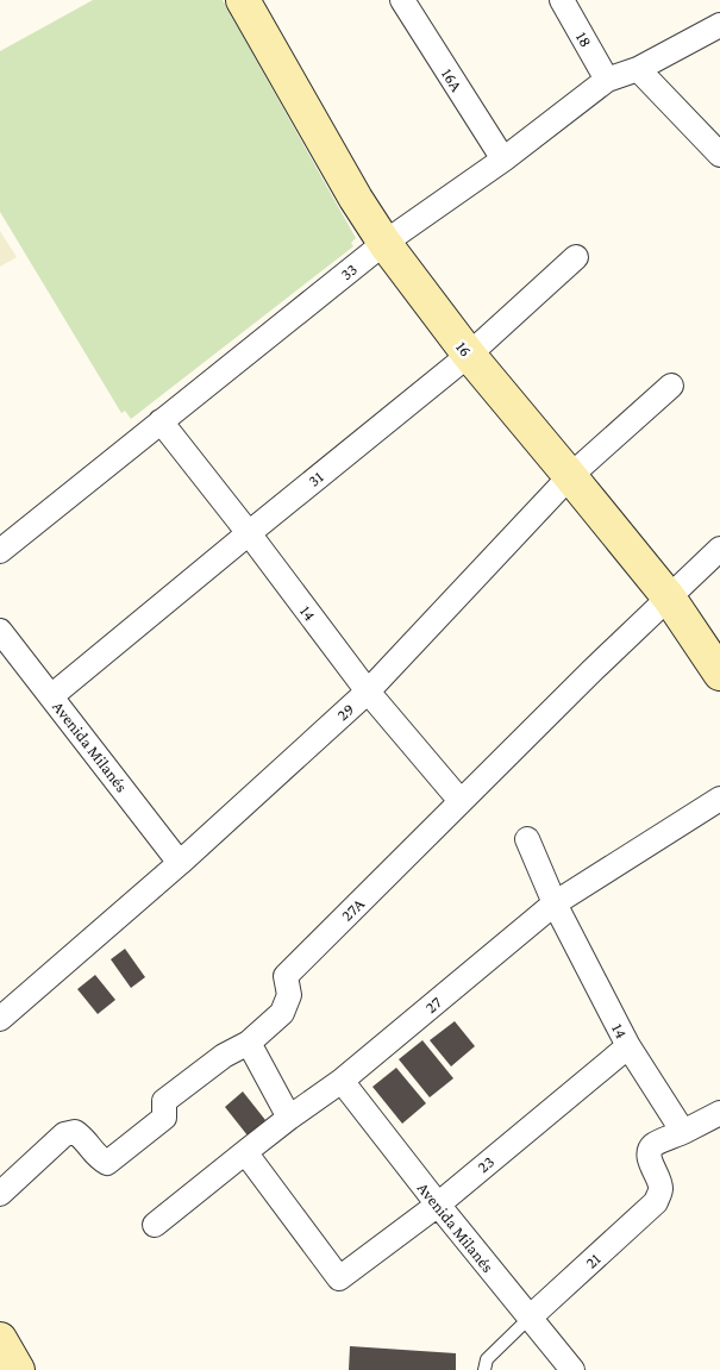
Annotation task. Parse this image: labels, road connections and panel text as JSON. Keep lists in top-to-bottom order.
{
  "streets": {
    "street": [
      "18",
      "16A",
      "33",
      "16",
      "31",
      "14",
      "29",
      "Avenida Milanés",
      "27A",
      "27",
      "23",
      "21"
    ]
  },
  "crossings": [
    ["18", "33"],
    ["16A", "33"],
    ["33", "16"],
    ["33", "14"],
    ["16", "31"],
    ["16", "29"],
    ["16", "27A"],
    ["31", "14"],
    ["31", "Avenida Milanés"],
    ["14", "29"],
    ["14", "27A"],
    ["14", "27"],
    ["14", "23"],
    ["14", "21"],
    ["29", "Avenida Milanés"],
    ["Avenida Milanés", "27"],
    ["Avenida Milanés", "23"],
    ["Avenida Milanés", "21"],
    ["27", "23"]
  ]
}
